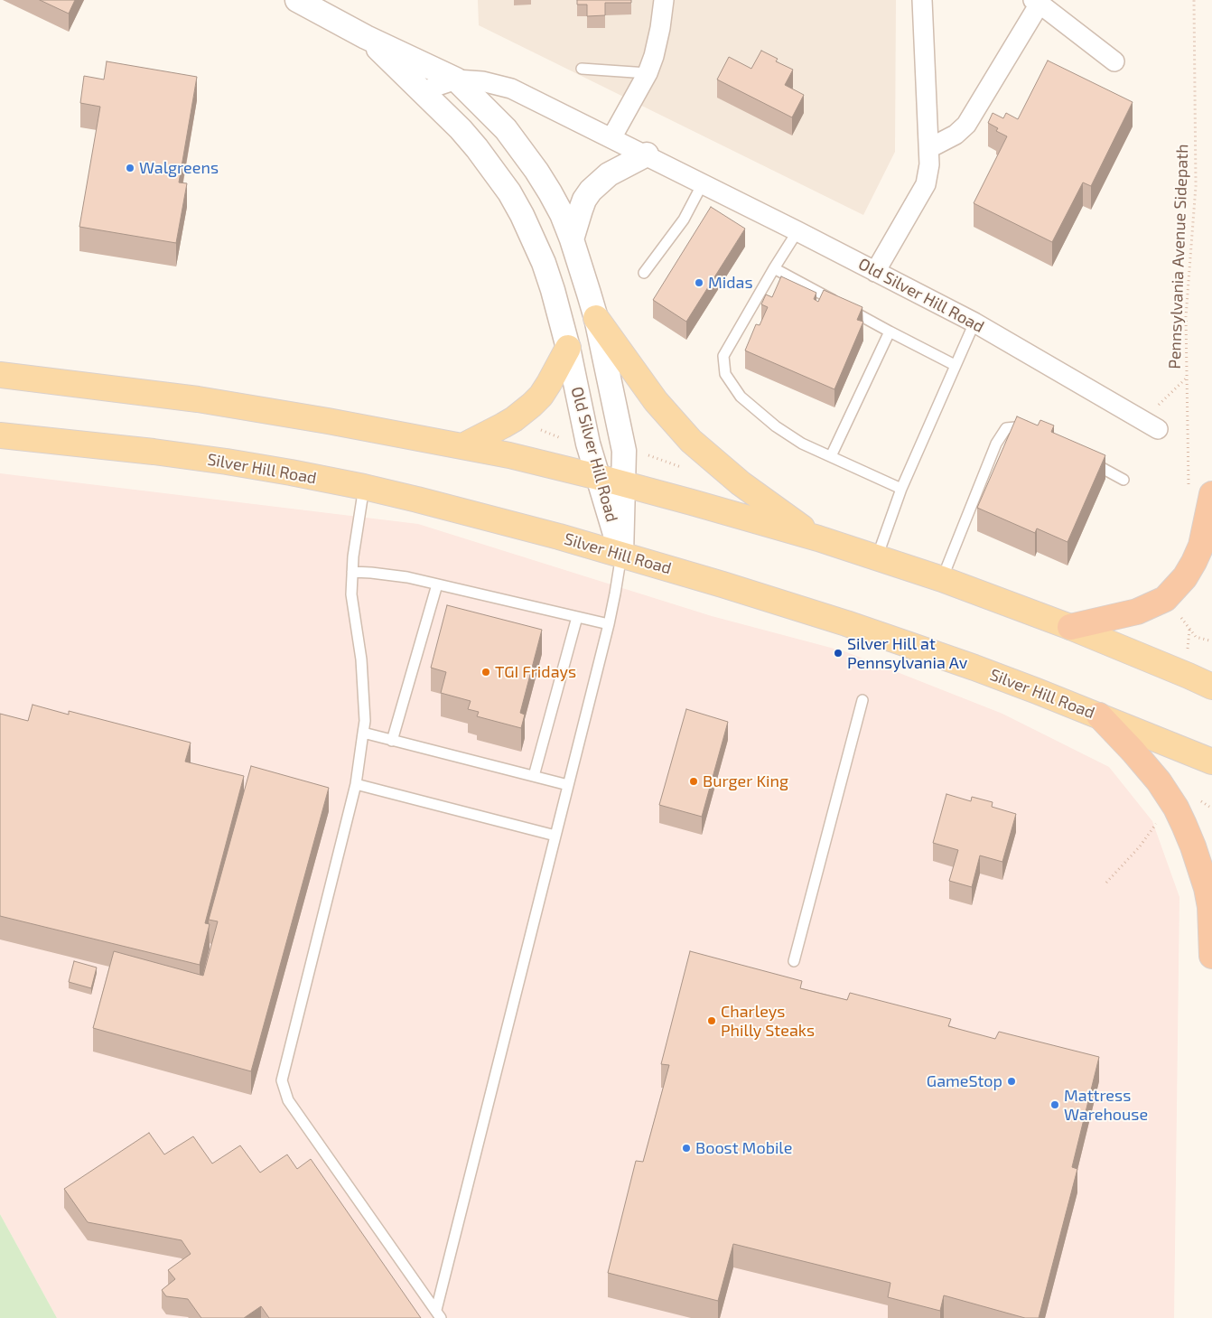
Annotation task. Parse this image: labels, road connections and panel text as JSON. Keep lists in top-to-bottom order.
{
  "streets": {
    "main road": ["Silver Hill Road"],
    "street": ["Old Silver Hill Road"],
    "path": ["Pennsylvania Avenue Sidepath"]
  },
  "crossings": [
    ["Old Silver Hill Road", "Silver Hill Road"]
  ],
  "places": [
    "Walgreens",
    "Midas",
    "Silver Hill at Pennsylvania Av",
    "TGI Fridays",
    "Burger King",
    "Charleys Philly Steaks",
    "GameStop",
    "Mattress Warehouse",
    "Boost Mobile"
  ]
}
